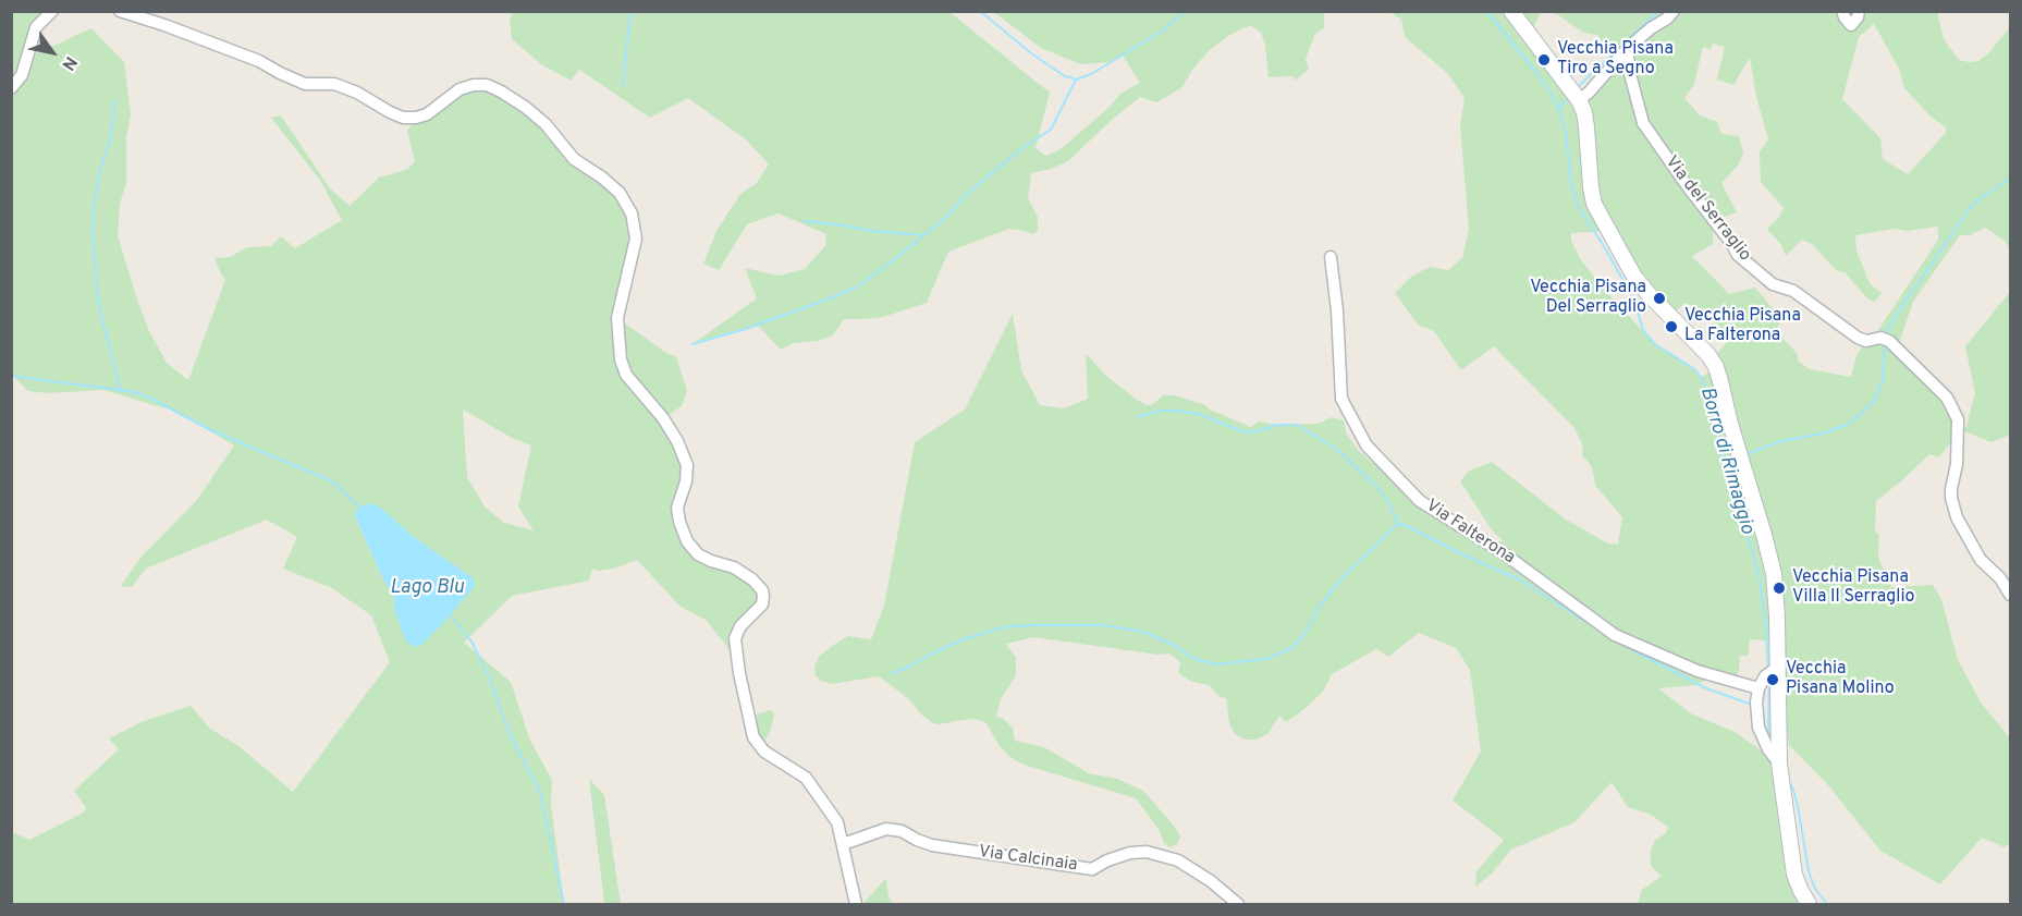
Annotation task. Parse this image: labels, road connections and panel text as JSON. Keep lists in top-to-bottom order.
{
  "streets": {
    "street": ["Via del Serraglio", "Via Falterona", "Via Calcinaia"]
  },
  "water": ["Borro di Rimaggio", "Lago Blu"],
  "places": [
    "Vecchia Pisana Tiro a Segno",
    "Vecchia Pisana Del Serraglio",
    "Vecchia Pisana La Falterona",
    "Vecchia Pisana Villa Il Serraglio",
    "Vecchia Pisana Molino"
  ],
  "north": "bottom right"
}
